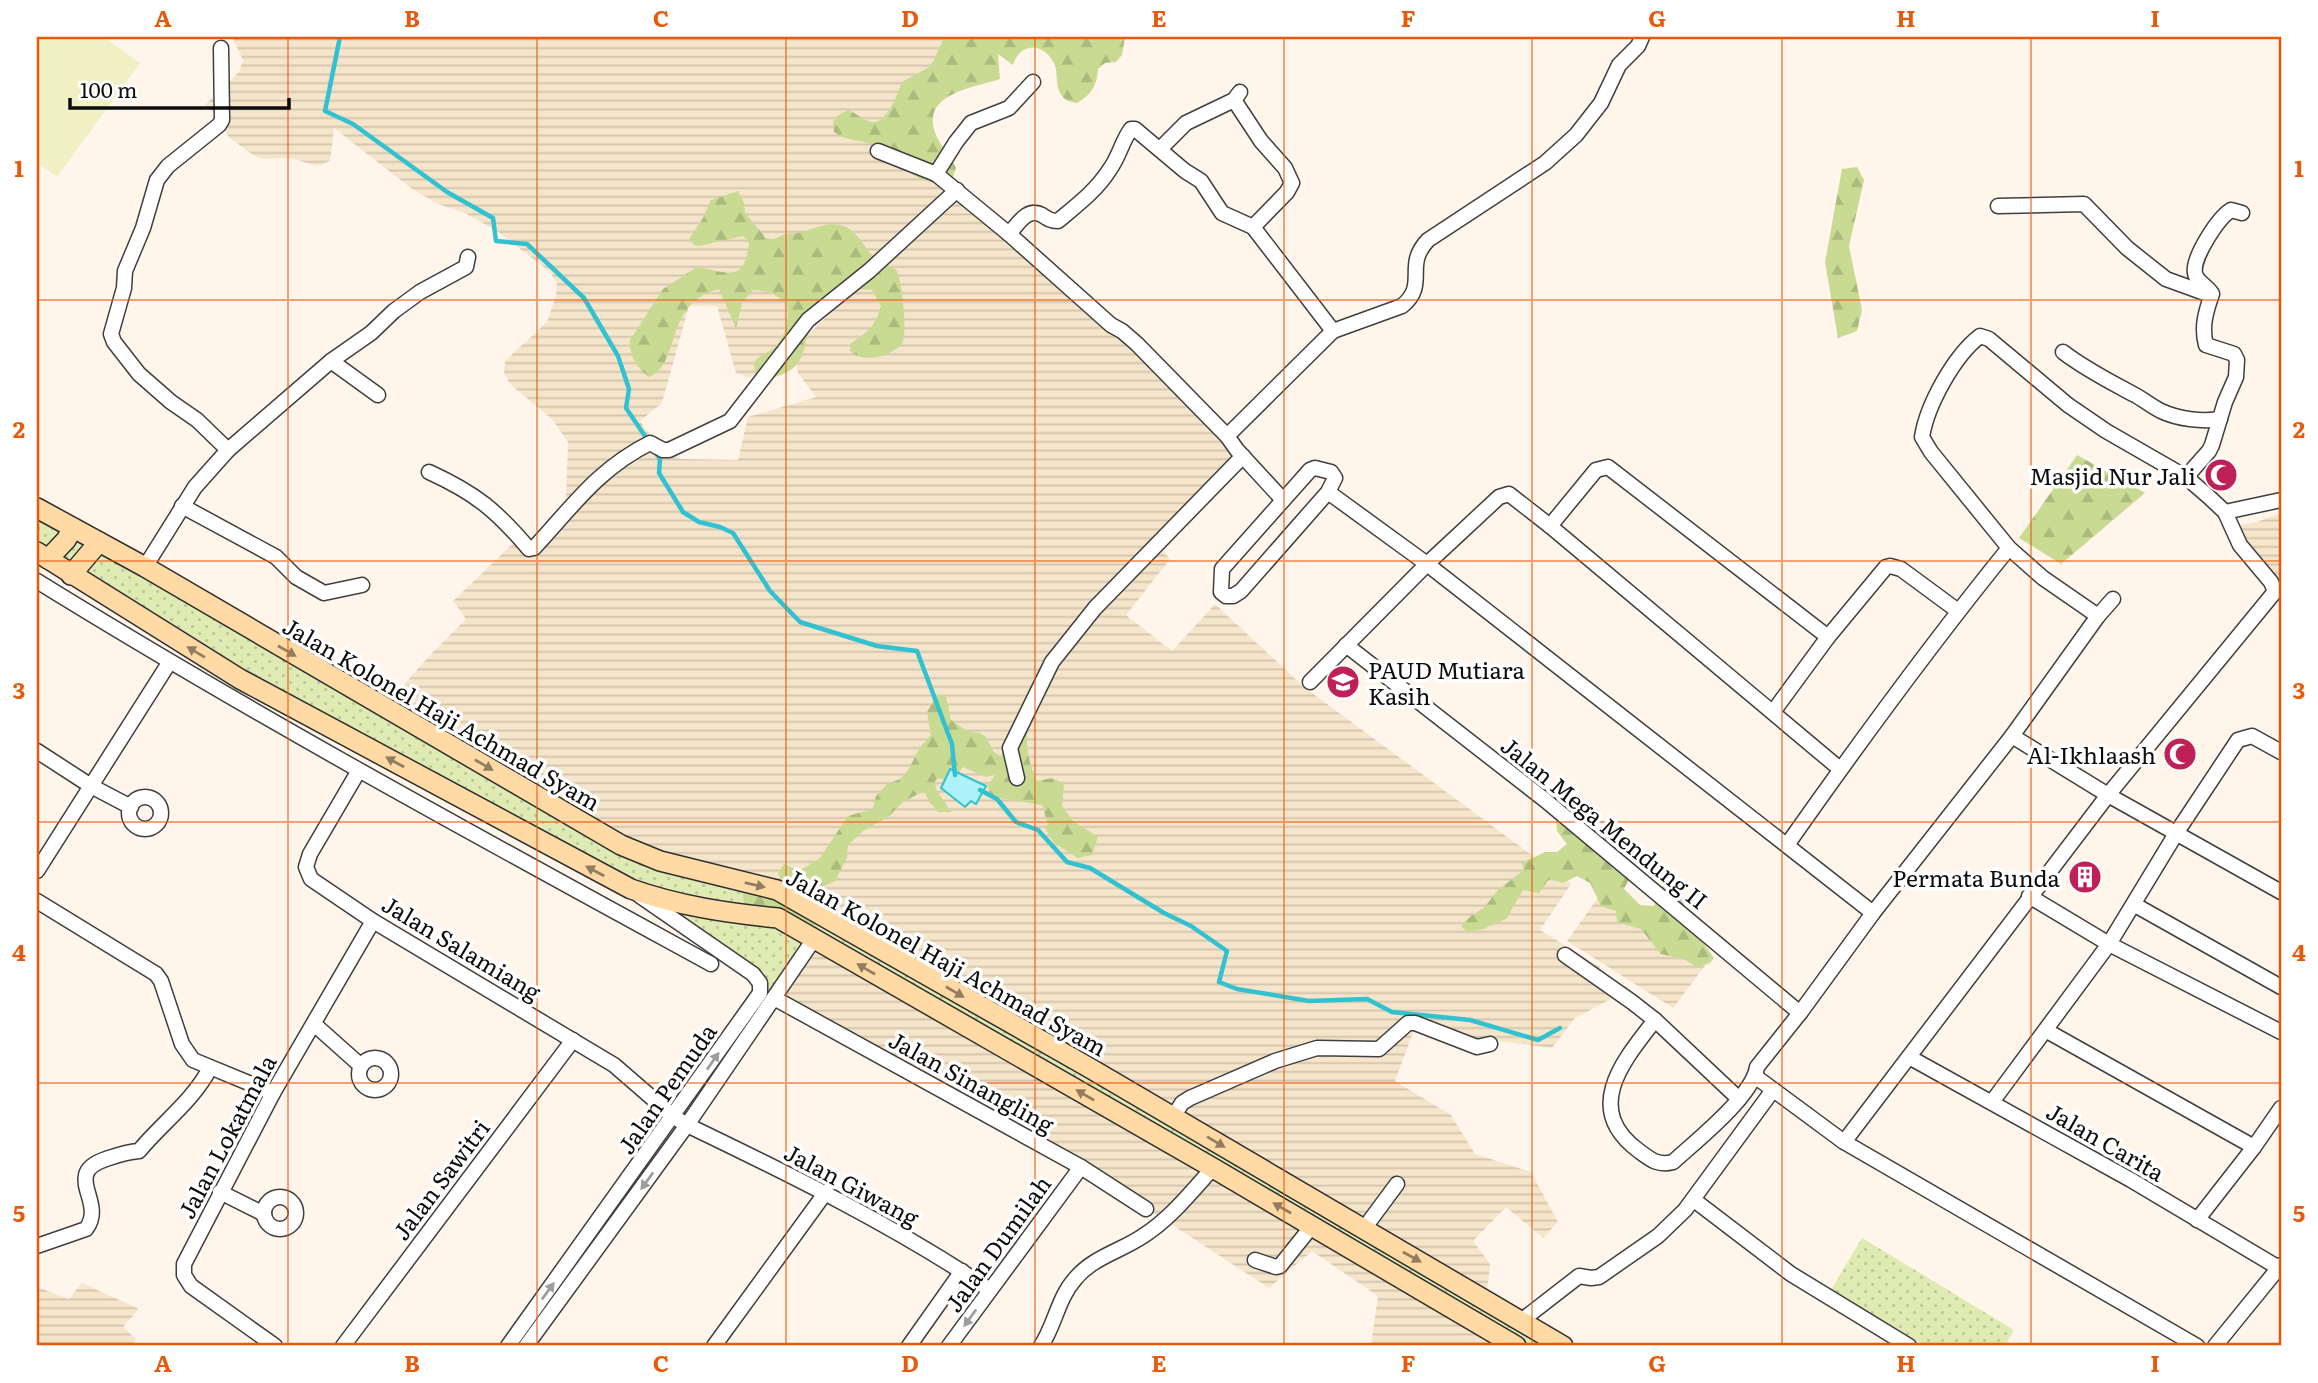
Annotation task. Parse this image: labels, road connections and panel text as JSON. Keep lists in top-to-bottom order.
{
  "streets": {
    "main road": ["Jalan Kolonel Haji Achmad Syam"],
    "street": [
      "Jalan Mega Mendung II",
      "Jalan Salamiang",
      "Jalan Sinangling",
      "Jalan Pemuda",
      "Jalan Lokatmala",
      "Jalan Carita",
      "Jalan Sawitri",
      "Jalan Giwang",
      "Jalan Dumilah"
    ]
  },
  "crossings": [
    ["Jalan Kolonel Haji Achmad Syam", "Jalan Pemuda"],
    ["Jalan Salamiang", "Jalan Pemuda"],
    ["Jalan Salamiang", "Jalan Lokatmala"],
    ["Jalan Salamiang", "Jalan Sawitri"],
    ["Jalan Salamiang", "Jalan Giwang"],
    ["Jalan Sinangling", "Jalan Pemuda"],
    ["Jalan Sinangling", "Jalan Dumilah"],
    ["Jalan Pemuda", "Jalan Giwang"],
    ["Jalan Giwang", "Jalan Dumilah"]
  ],
  "places": {
    "mosque": ["Masjid Nur Jali", "Al-Ikhlaash"],
    "school or university": ["PAUD Mutiara Kasih"],
    "building": ["Permata Bunda"]
  },
  "scale_bar": "100 m",
  "grid": {
    "columns": [
      "A",
      "B",
      "C",
      "D",
      "E",
      "F",
      "G",
      "H",
      "I"
    ],
    "rows": [
      "1",
      "2",
      "3",
      "4",
      "5"
    ]
  }
}
